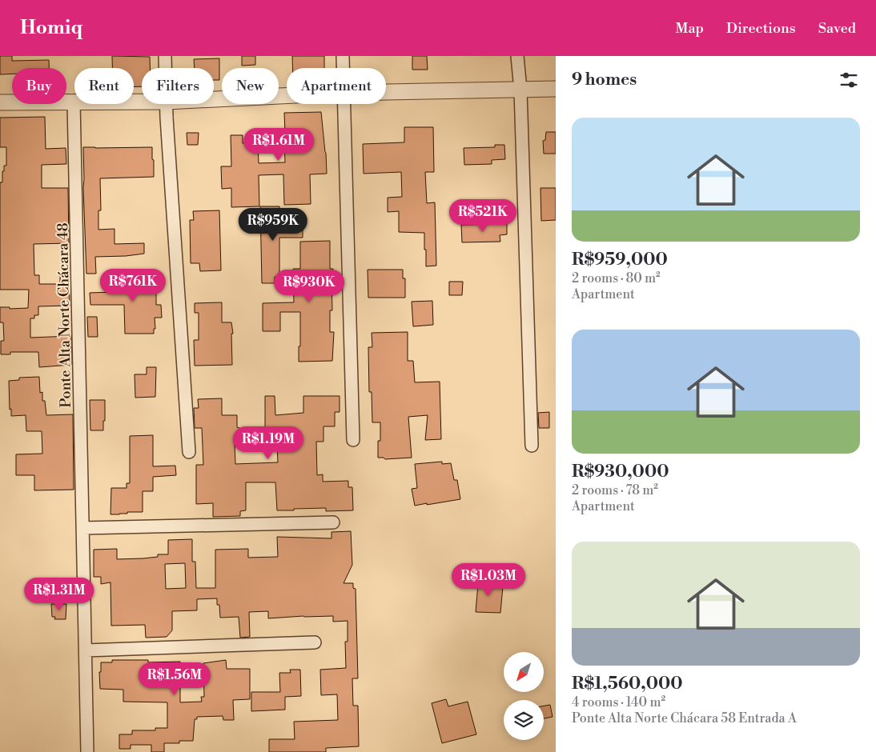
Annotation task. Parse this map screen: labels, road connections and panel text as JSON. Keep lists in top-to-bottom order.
{
  "streets": {
    "street": ["Ponte Alta Norte Chácara 48"]
  },
  "north": "bottom left",
  "page": {
    "header": "Homiq",
    "nav": ["Map", "Directions", "Saved"],
    "heading": "9 homes",
    "chip": [
      "Buy",
      "Rent",
      "Filters",
      "New",
      "Apartment"
    ],
    "list": [
      {
        "name": "R$959,000",
        "note": "2 rooms · 80 m² · Apartment"
      },
      {
        "name": "R$930,000",
        "note": "2 rooms · 78 m² · Apartment"
      },
      {
        "name": "R$1,560,000",
        "note": "4 rooms · 140 m² · Ponte Alta Norte Chácara 58 Entrada A"
      }
    ],
    "price": [
      "R$1.61M",
      "R$521K",
      "R$959K",
      "R$761K",
      "R$930K",
      "R$1.19M",
      "R$1.03M",
      "R$1.31M",
      "R$1.56M"
    ]
  }
}
